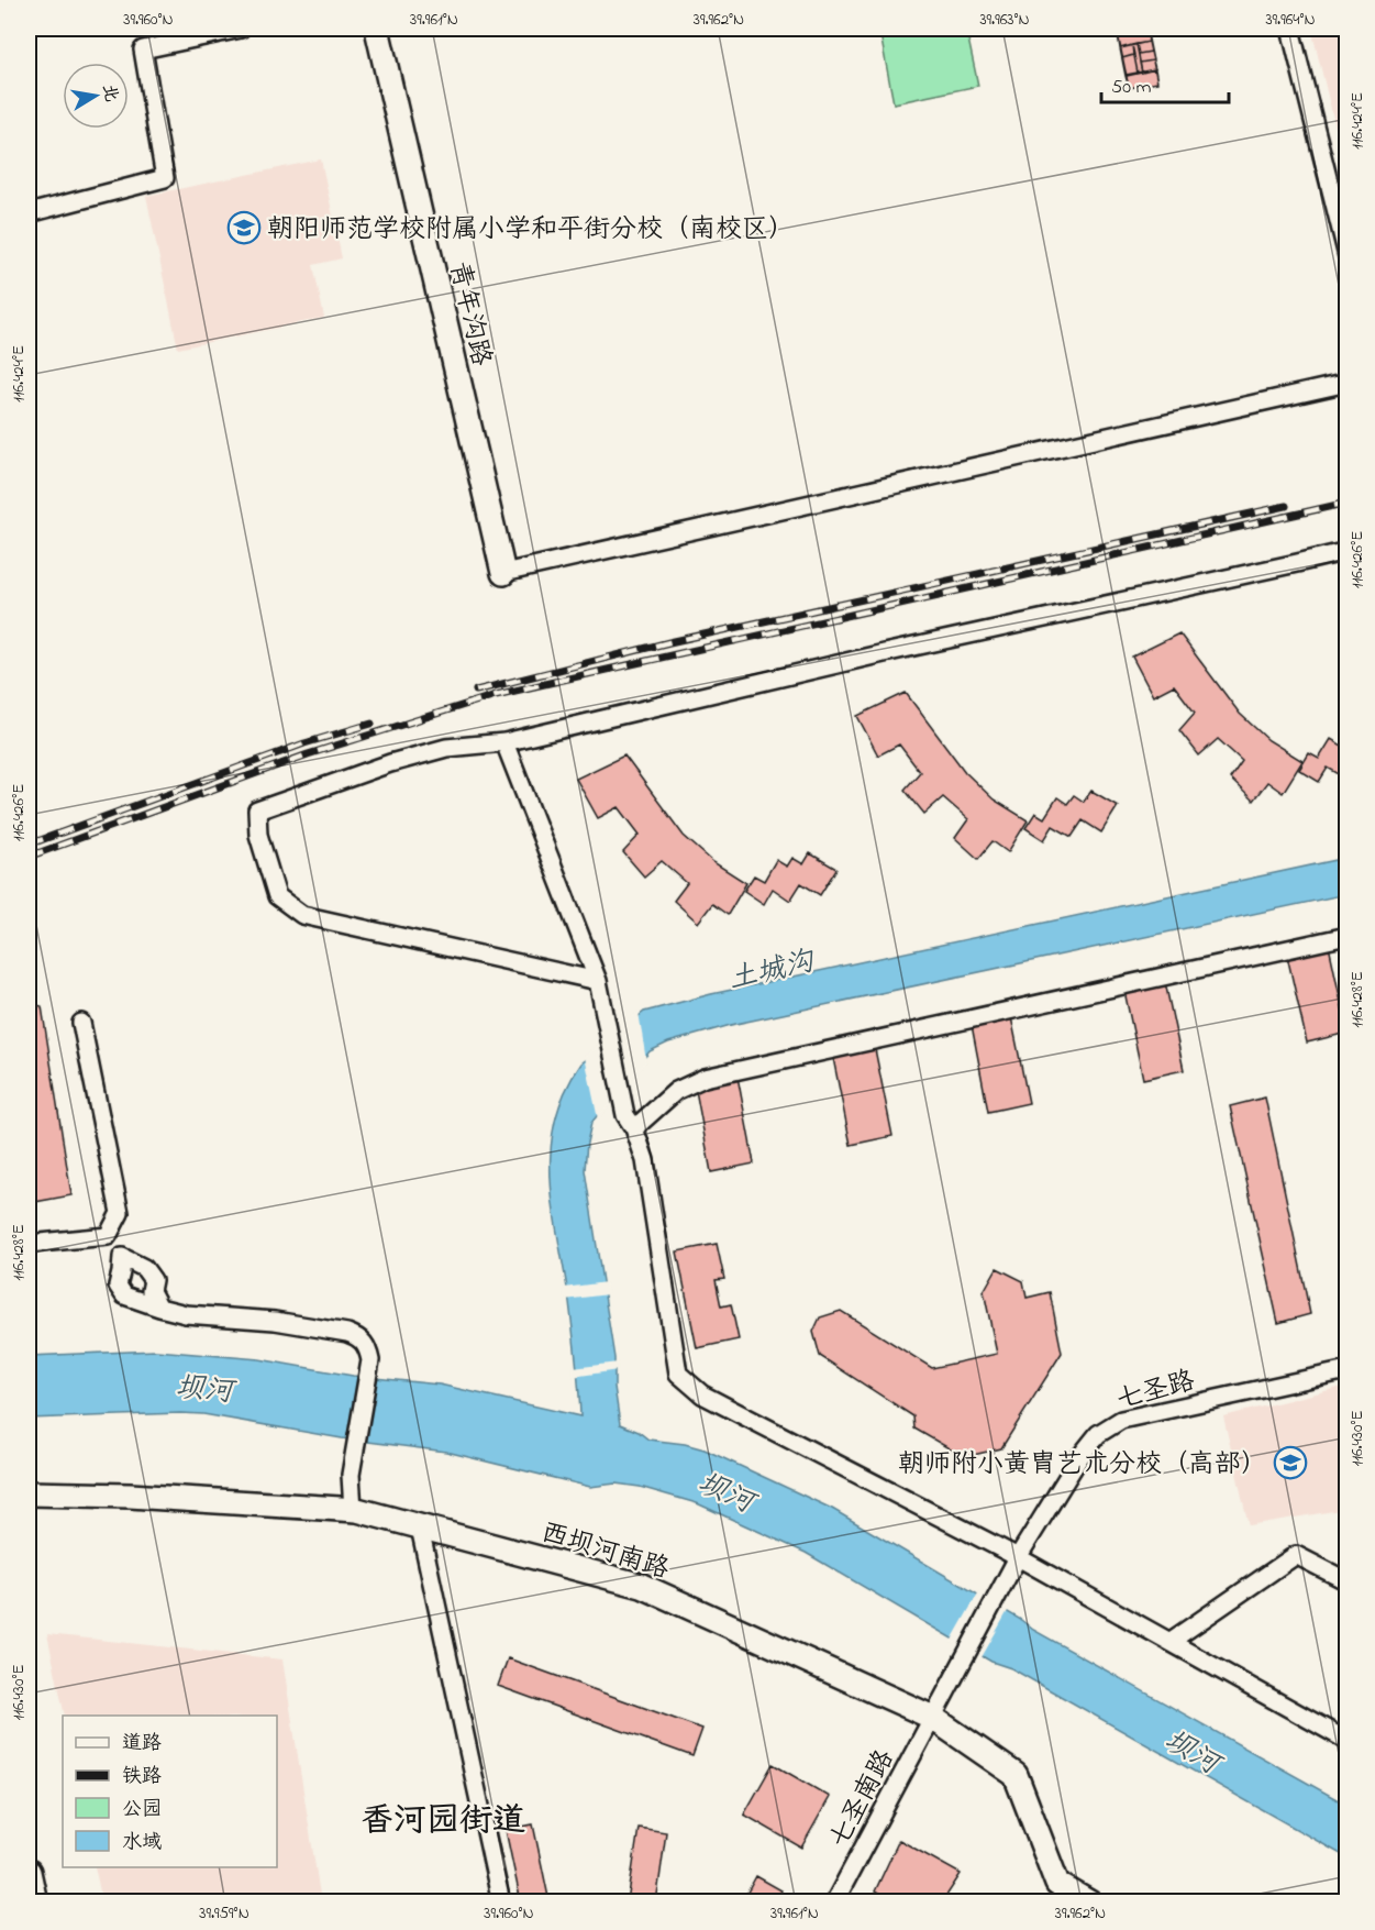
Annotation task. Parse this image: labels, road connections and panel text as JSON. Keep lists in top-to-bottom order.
{
  "streets": {
    "street": [
      "青年沟路",
      "七圣路",
      "西坝河南路",
      "七圣南路"
    ]
  },
  "crossings": [
    ["七圣路", "七圣南路"],
    ["西坝河南路", "七圣南路"]
  ],
  "districts": ["香河园街道"],
  "water": ["土城沟", "坝河"],
  "places": {
    "school or university": ["朝阳师范学校附属小学和平街分校（南校区）", "朝师附小黄胄艺术分校（高部）"]
  },
  "legend": [
    "道路",
    "铁路",
    "公园",
    "水域"
  ],
  "scale_bar": "50 m",
  "north": "right",
  "coordinates": [
    "39.960°N",
    "39.961°N",
    "39.962°N",
    "39.963°N",
    "39.964°N",
    "116.424°E",
    "116.426°E",
    "116.428°E",
    "116.430°E",
    "39.959°N"
  ]
}
